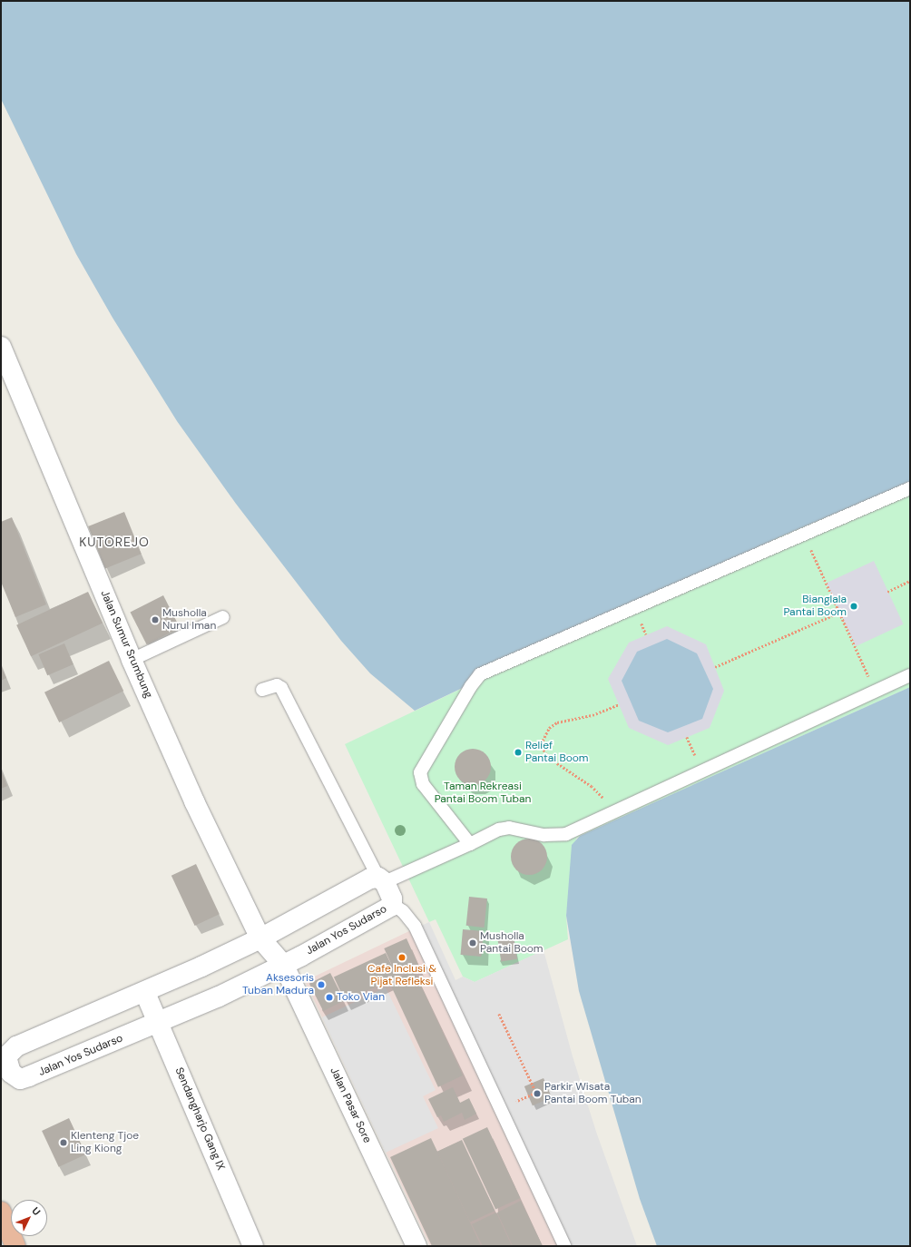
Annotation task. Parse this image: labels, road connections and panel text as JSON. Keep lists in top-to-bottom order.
{
  "streets": {
    "street": [
      "Jalan Sumur Srumbung",
      "Jalan Yos Sudarso",
      "Jalan Pasar Sore",
      "Sendangharjo Gang IX"
    ]
  },
  "crossings": [
    ["Jalan Sumur Srumbung", "Jalan Yos Sudarso"],
    ["Jalan Sumur Srumbung", "Jalan Pasar Sore"],
    ["Jalan Yos Sudarso", "Jalan Pasar Sore"],
    ["Jalan Yos Sudarso", "Sendangharjo Gang IX"]
  ],
  "districts": ["KUTOREJO"],
  "parks": ["Taman Rekreasi Pantai Boom Tuban"],
  "places": [
    "Bianglala Pantai Boom",
    "Musholla Nurul Iman",
    "Relief Pantai Boom",
    "Musholla Pantai Boom",
    "Cafe Inclusi & Pijat Refleksi",
    "Aksesoris Tuban Madura",
    "Toko Vian",
    "Parkir Wisata Pantai Boom Tuban",
    "Klenteng Tjoe Ling Kiong"
  ],
  "north": "top right"
}
